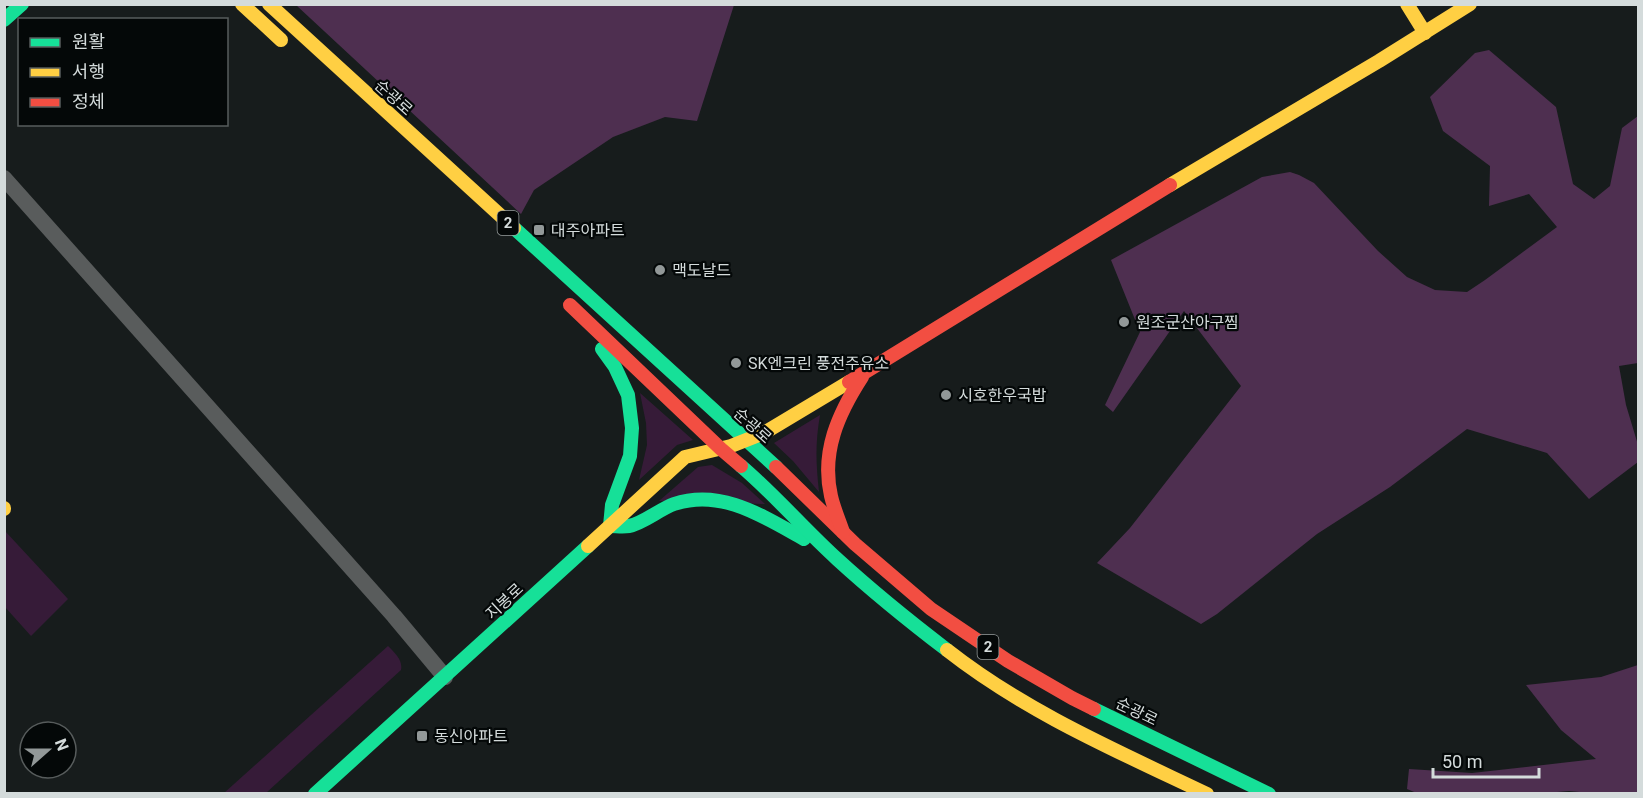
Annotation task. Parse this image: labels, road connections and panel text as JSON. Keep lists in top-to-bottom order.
{
  "streets": {
    "main road": ["순광로", "2", "지봉로"]
  },
  "crossings": [
    ["순광로", "지봉로"],
    ["2", "지봉로"]
  ],
  "places": {
    "transit": ["대주아파트", "동신아파트"],
    "other": [
      "맥도날드",
      "원조군산아구찜",
      "SK엔크린 풍전주유소",
      "시호한우국밥"
    ]
  },
  "legend": ["원활", "서행", "정체"],
  "scale_bar": "50 m",
  "north": "right"
}
